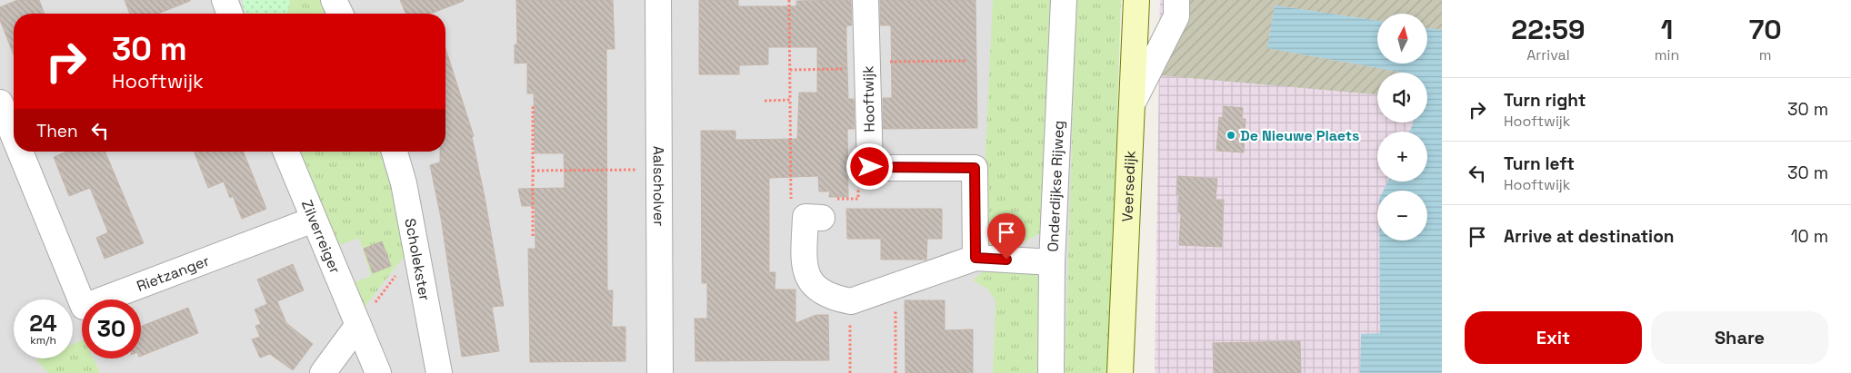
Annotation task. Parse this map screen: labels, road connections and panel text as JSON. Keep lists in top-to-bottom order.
{
  "streets": {
    "main road": ["Veersedijk"],
    "street": [
      "Hooftwijk",
      "Onderdijkse Rijweg",
      "Aalscholver",
      "Zilverreiger",
      "Scholekster",
      "Rietzanger"
    ]
  },
  "crossings": [
    ["Zilverreiger", "Rietzanger"]
  ],
  "places": ["De Nieuwe Plaets"],
  "north": "top",
  "page": {
    "eta": [
      "22:59",
      "Arrival",
      "1",
      "min",
      "70",
      "m"
    ],
    "map_buttons": ["+", "−"],
    "turn": ["30 m", "Hooftwijk"],
    "list": [
      {
        "name": "Turn right",
        "note": "Hooftwijk",
        "value": "30 m"
      },
      {
        "name": "Turn left",
        "note": "Hooftwijk",
        "value": "30 m"
      },
      {
        "name": "Arrive at destination",
        "value": "10 m"
      }
    ],
    "then": "Then",
    "speed": "24 km/h",
    "limit": "30",
    "buttons": ["Exit", "Share"]
  }
}
